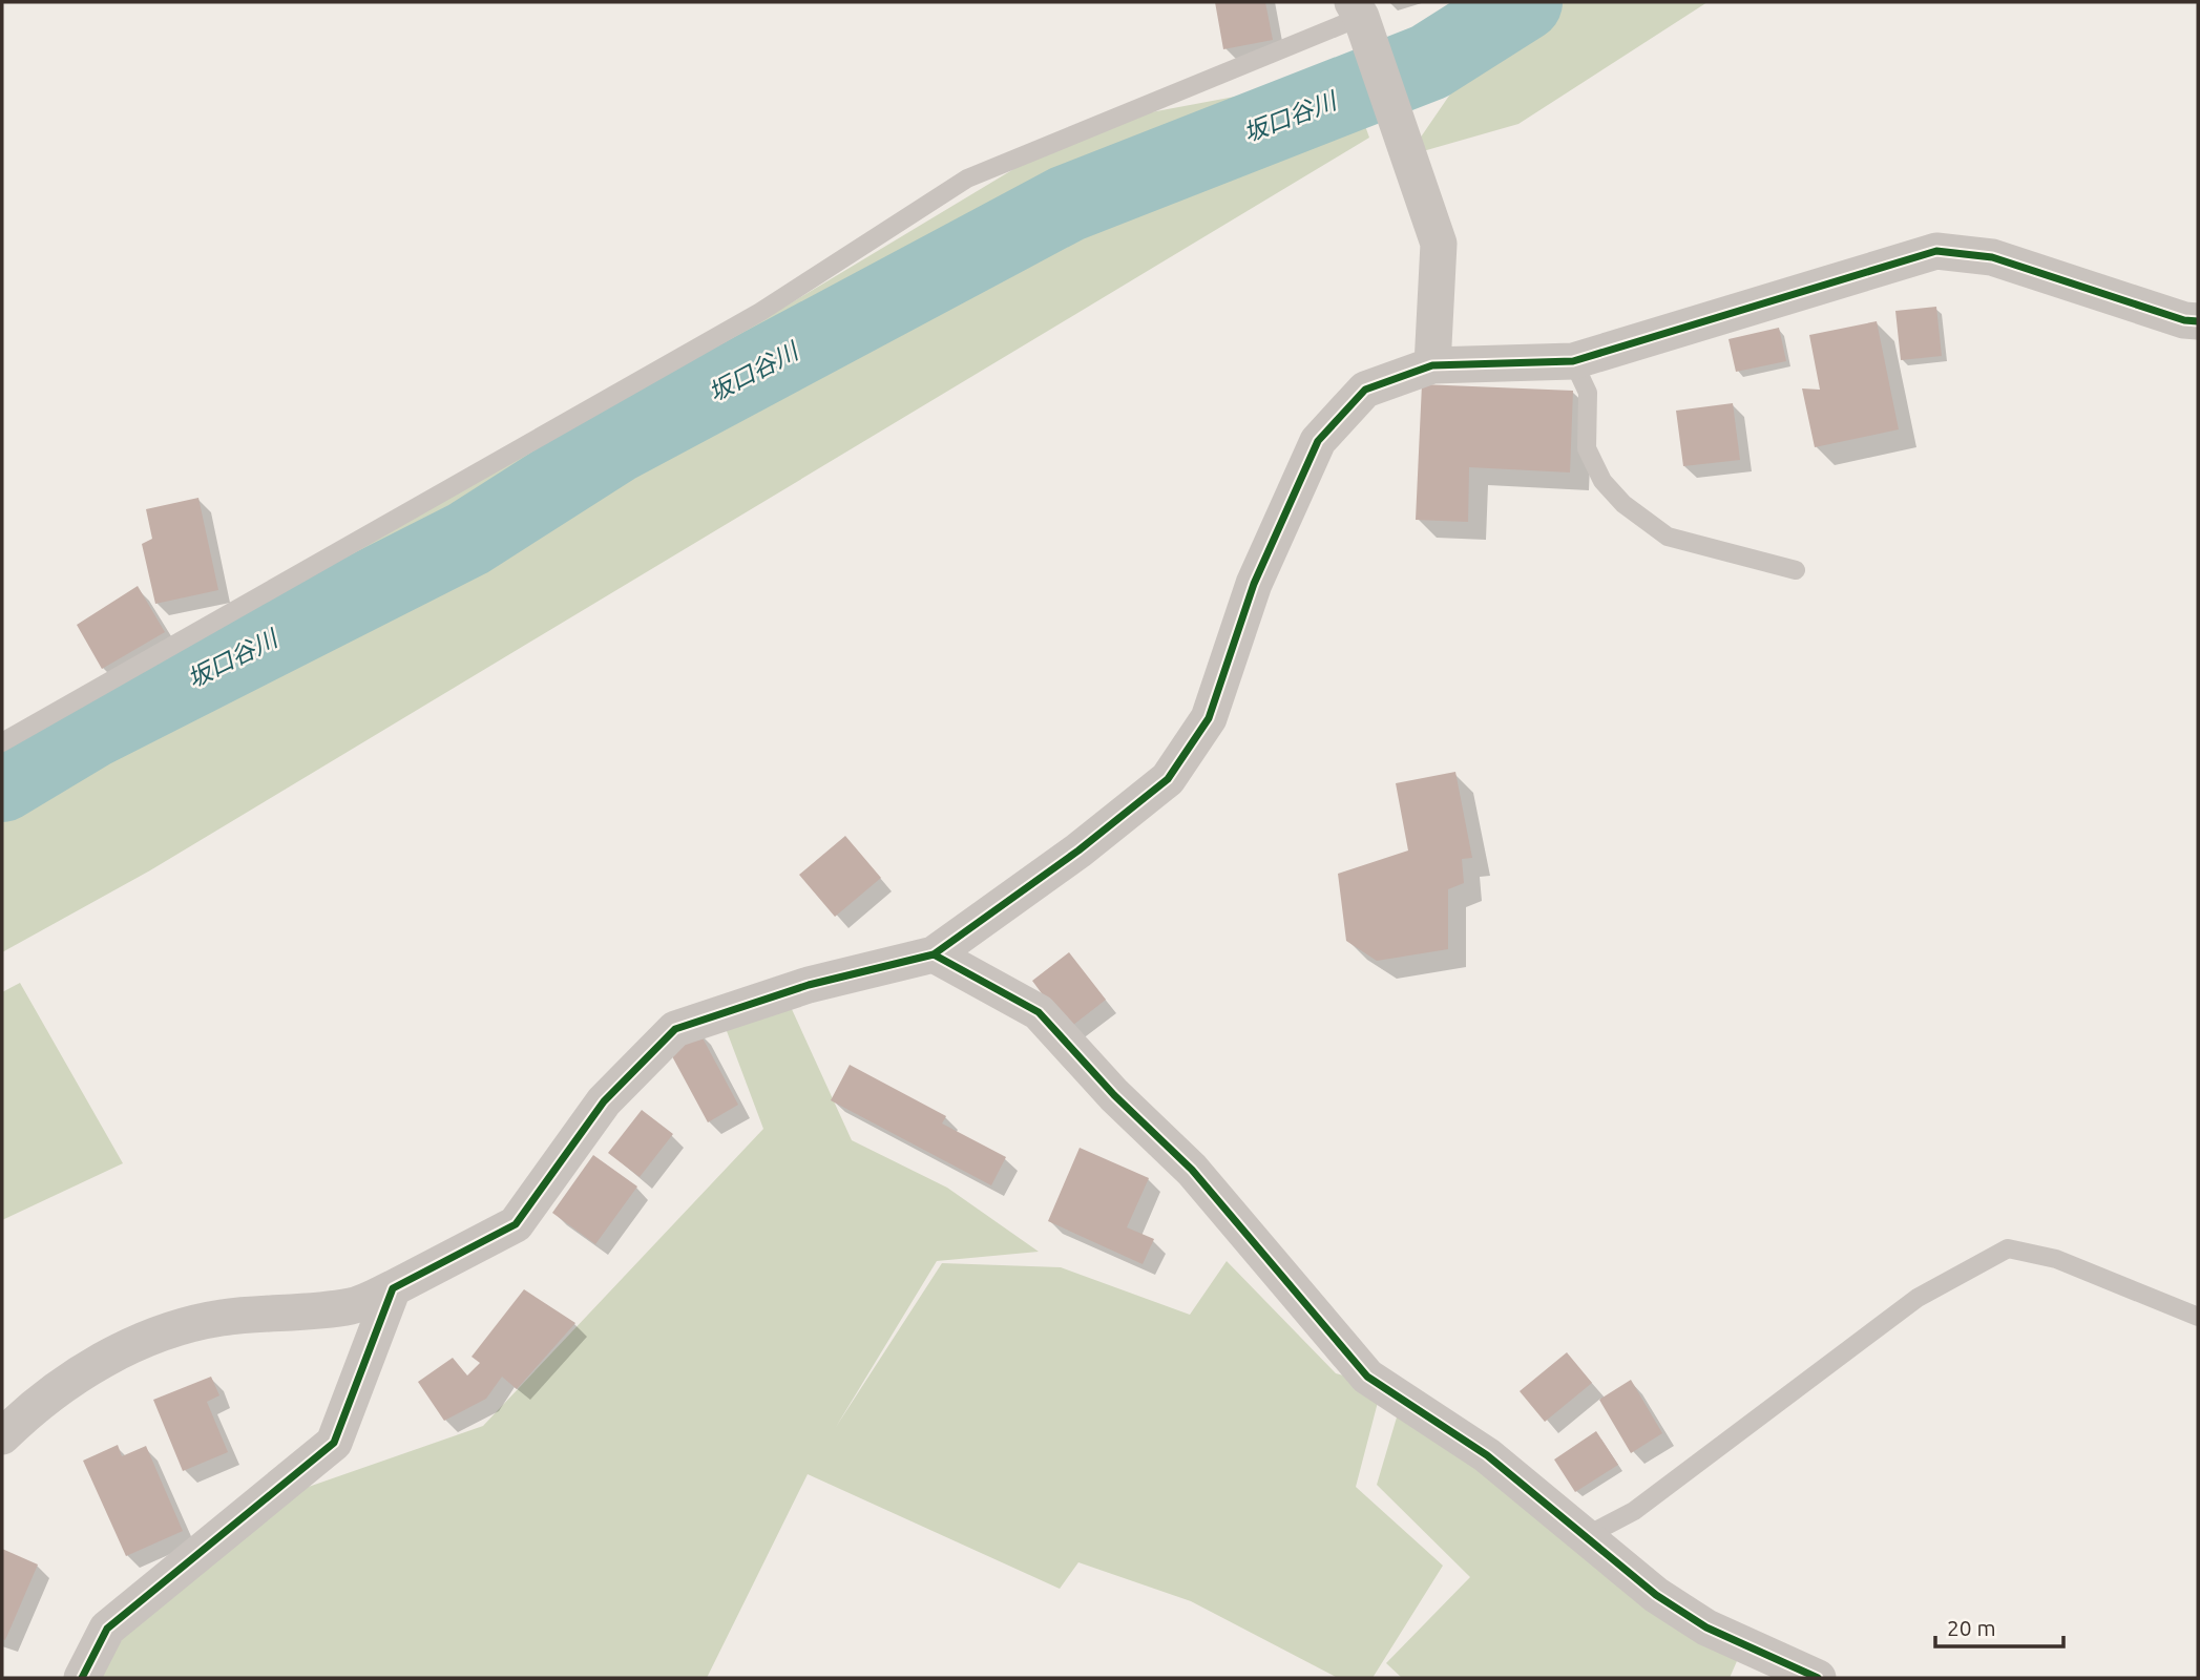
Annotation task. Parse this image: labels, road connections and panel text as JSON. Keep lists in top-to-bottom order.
{
  "water": ["坂口谷川"],
  "scale_bar": "20 m"
}
